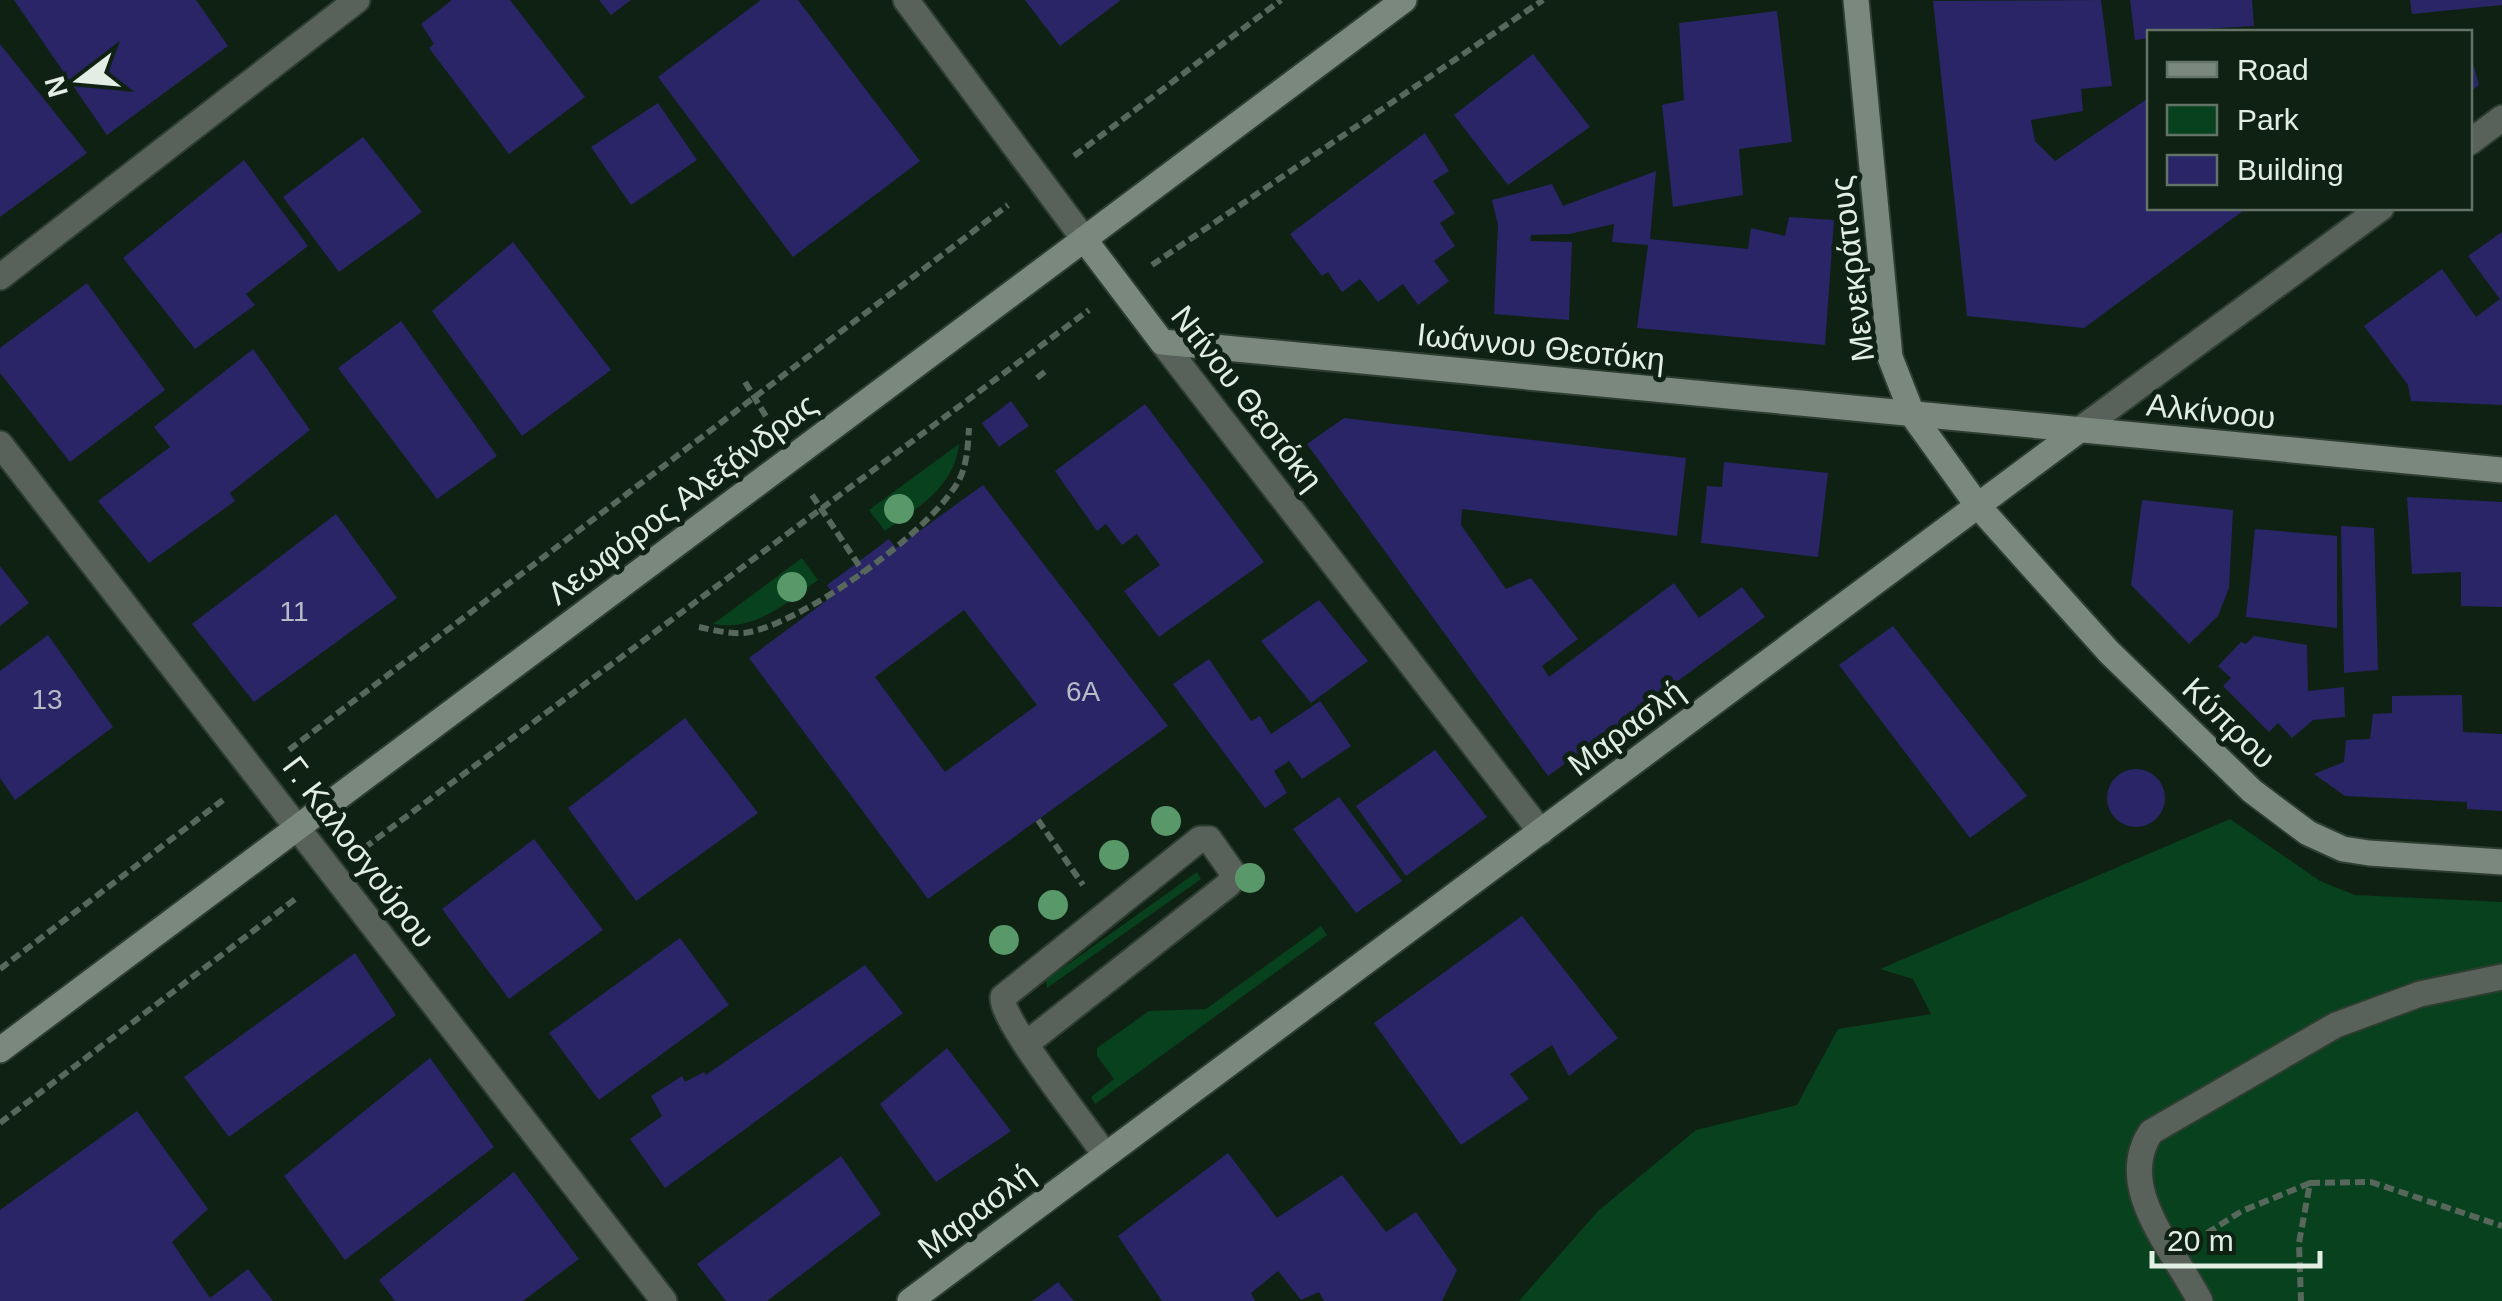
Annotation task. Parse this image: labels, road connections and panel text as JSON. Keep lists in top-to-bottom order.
{
  "streets": {
    "street": [
      "Μενεκράτους",
      "Ιωάννου Θεοτόκη",
      "Ντίνου Θεοτόκη",
      "Αλκίνοου",
      "Λεωφόρος Αλεξάνδρας",
      "Κύπρου",
      "Μαρασλή",
      "Γ. Καλοσγούρου"
    ]
  },
  "crossings": [
    ["Μενεκράτους", "Ιωάννου Θεοτόκη"],
    ["Μενεκράτους", "Αλκίνοου"],
    ["Μενεκράτους", "Κύπρου"],
    ["Μενεκράτους", "Μαρασλή"],
    ["Ιωάννου Θεοτόκη", "Ντίνου Θεοτόκη"],
    ["Ιωάννου Θεοτόκη", "Αλκίνοου"],
    ["Ντίνου Θεοτόκη", "Λεωφόρος Αλεξάνδρας"],
    ["Ντίνου Θεοτόκη", "Μαρασλή"],
    ["Αλκίνοου", "Μαρασλή"],
    ["Λεωφόρος Αλεξάνδρας", "Γ. Καλοσγούρου"],
    ["Κύπρου", "Μαρασλή"]
  ],
  "house_numbers": ["11", "6Α", "13"],
  "legend": ["Road", "Park", "Building"],
  "scale_bar": "20 m",
  "north": "left"
}
